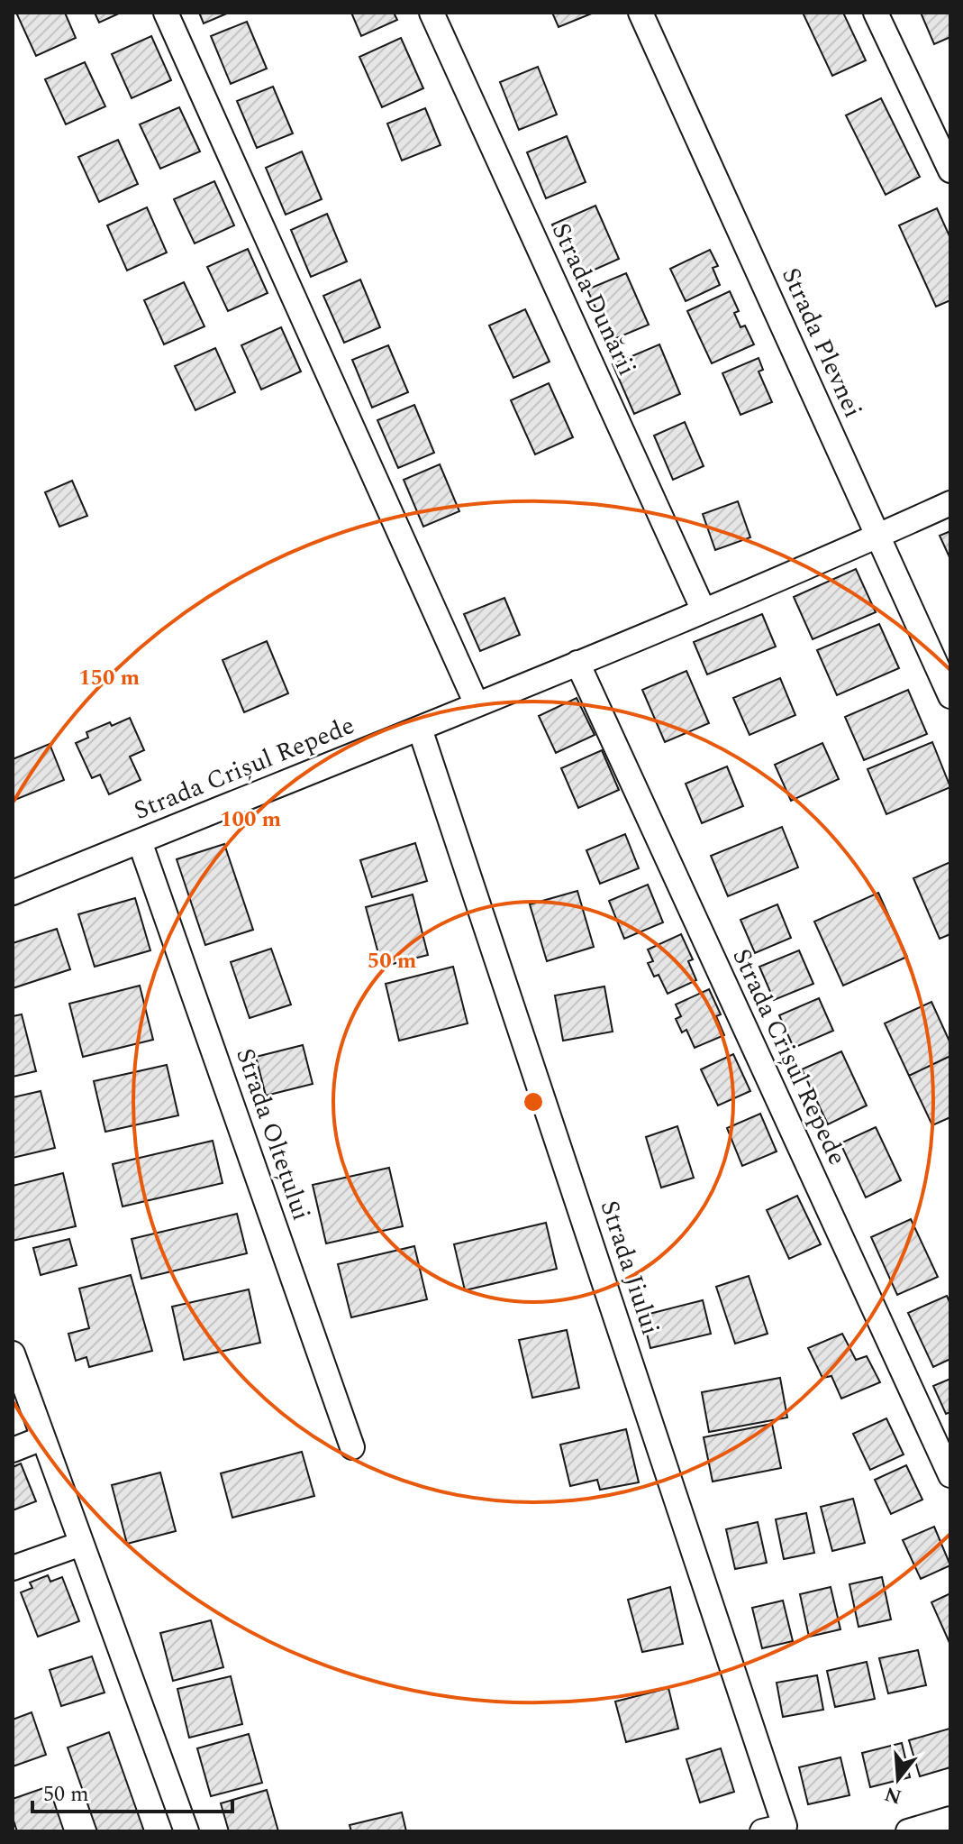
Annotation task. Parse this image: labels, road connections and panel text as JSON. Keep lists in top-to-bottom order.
{
  "streets": {
    "street": [
      "Strada Dunării",
      "Strada Plevnei",
      "Strada Crișul Repede",
      "Strada Oltețului",
      "Strada Jiului"
    ]
  },
  "crossings": [
    ["Strada Dunării", "Strada Crișul Repede"],
    ["Strada Plevnei", "Strada Crișul Repede"],
    ["Strada Crișul Repede", "Strada Oltețului"],
    ["Strada Crișul Repede", "Strada Jiului"]
  ],
  "scale_bar": "50 m",
  "north": "bottom",
  "rings": ["150 m", "100 m", "50 m"]
}
